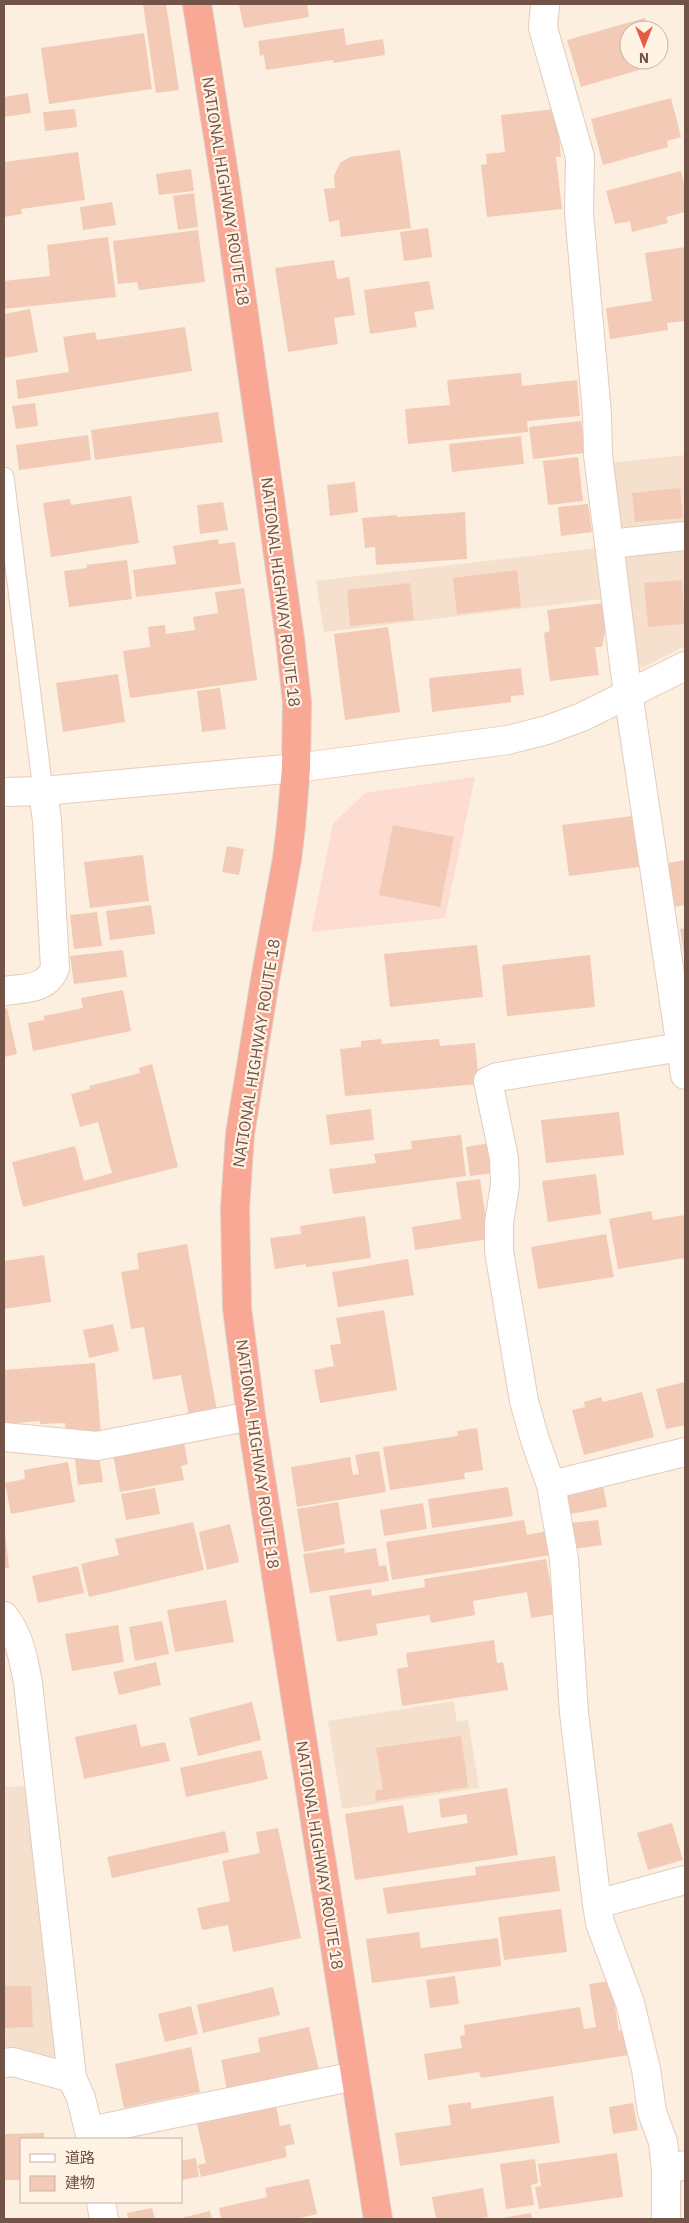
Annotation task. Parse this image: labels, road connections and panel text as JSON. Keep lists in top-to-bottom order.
{
  "streets": {
    "highway": ["NATIONAL HIGHWAY ROUTE 18"]
  },
  "legend": ["道路", "建物"],
  "north": "bottom"
}
